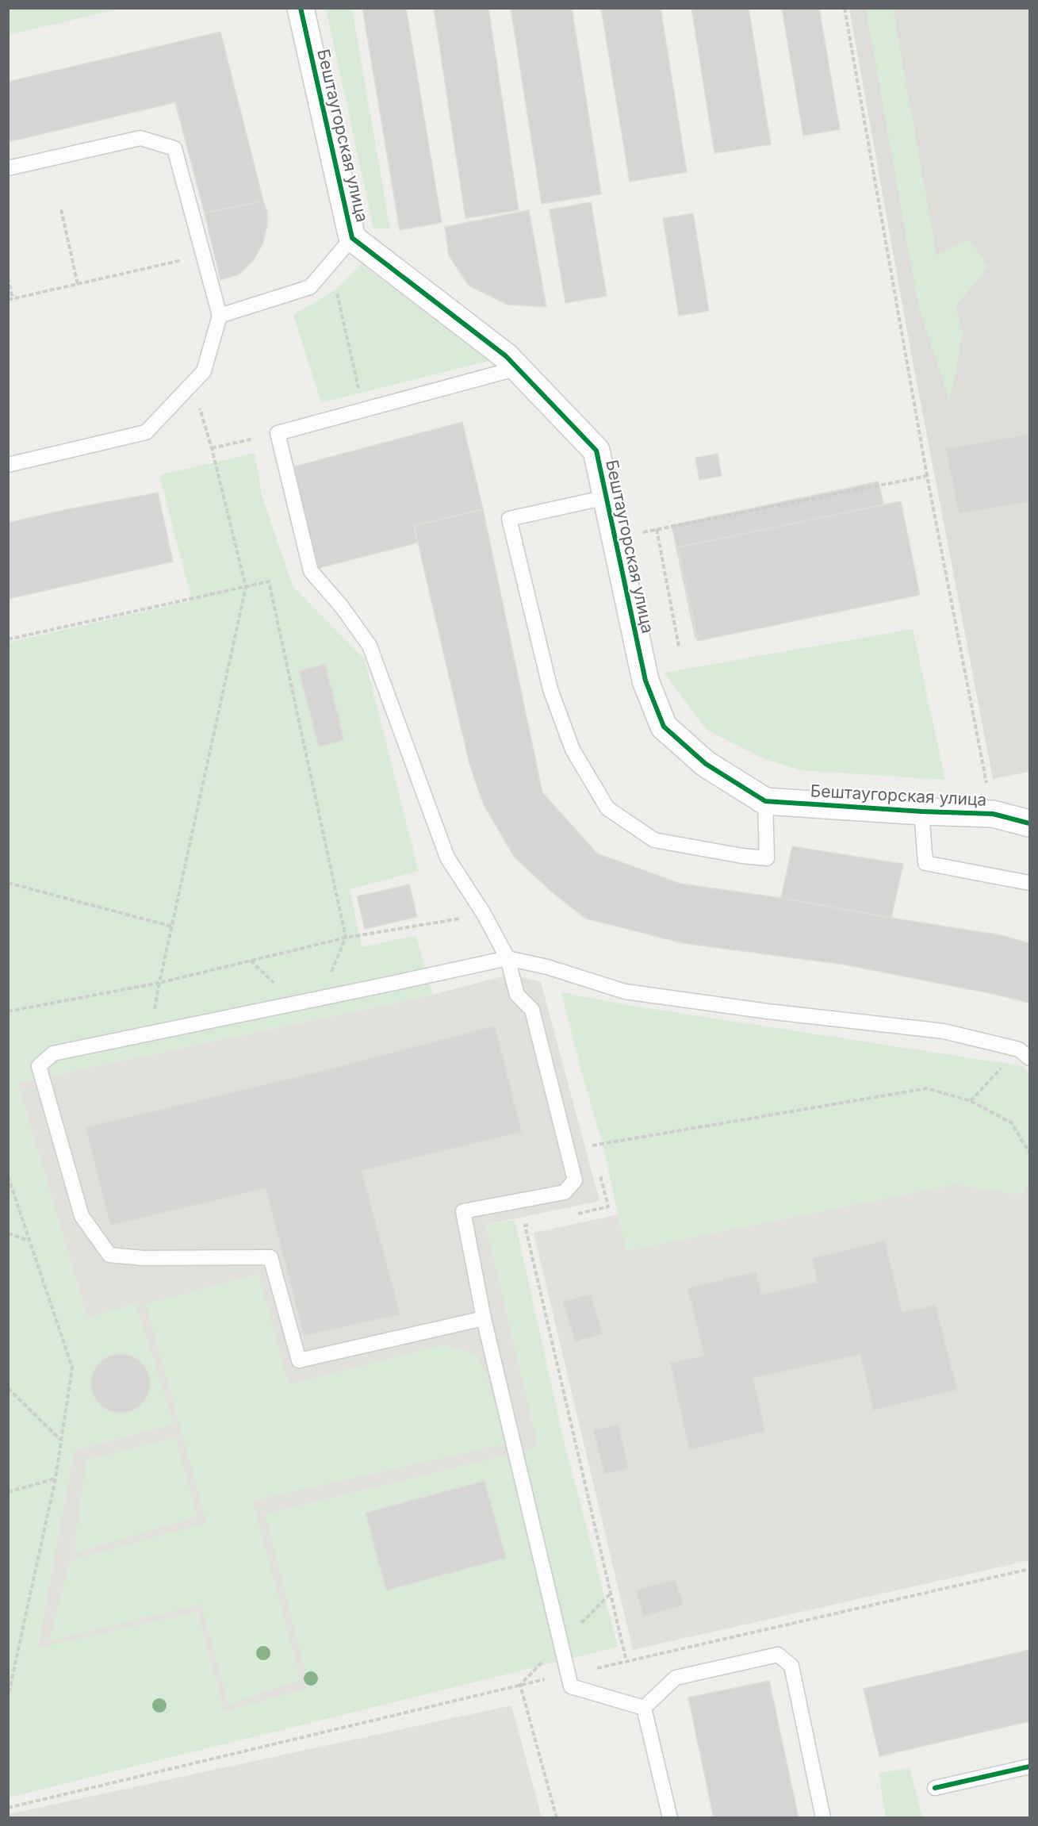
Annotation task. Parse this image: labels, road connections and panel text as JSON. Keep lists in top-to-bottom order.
{
  "streets": {
    "street": ["Бештаугорская улица"]
  }
}
